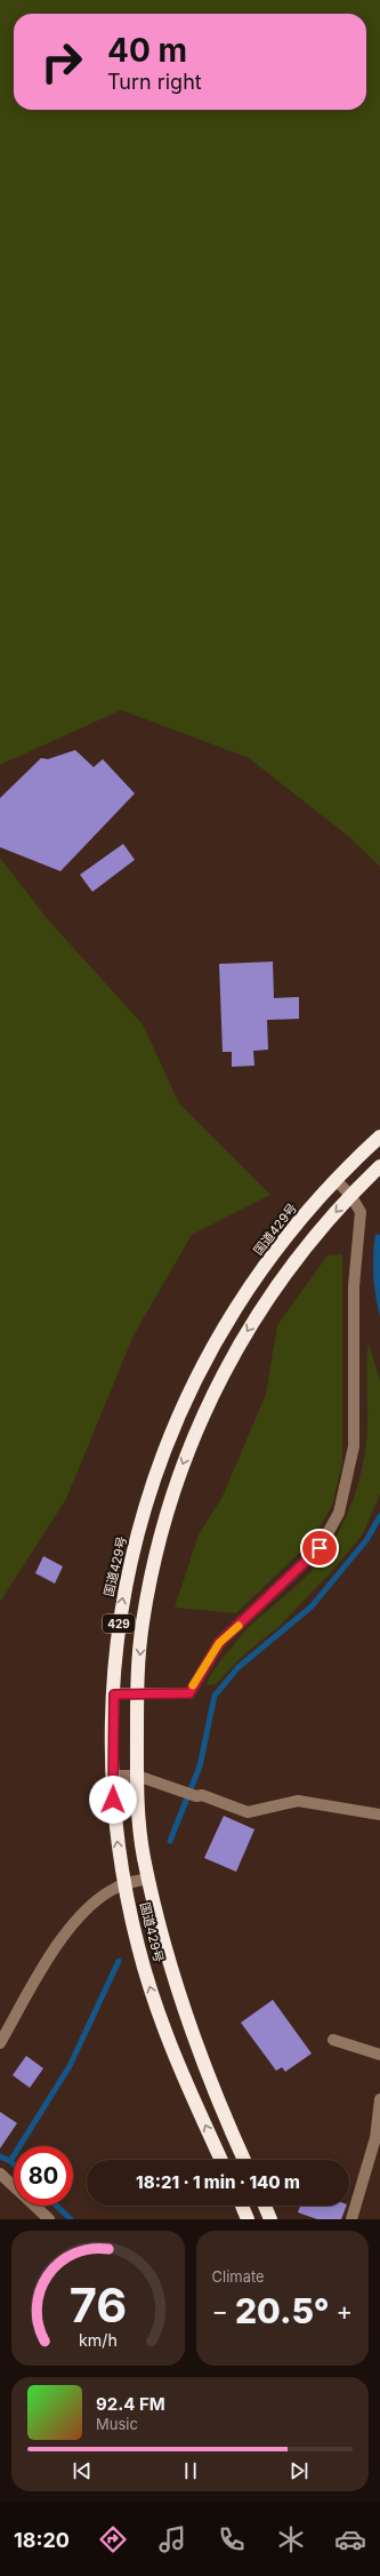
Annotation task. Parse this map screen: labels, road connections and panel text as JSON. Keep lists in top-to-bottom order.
{
  "streets": {
    "highway": ["国道429号", "429"]
  },
  "page": {
    "turn": ["40 m", "Turn right"],
    "limit": "80",
    "trip": "18:21 · 1 min · 140 m",
    "tile": "Climate",
    "heat": ["−", "20.5°", "+"],
    "song": ["92.4 FM", "Music"],
    "tabs": "18:20",
    "gauge": ["76", "km/h"]
  }
}
